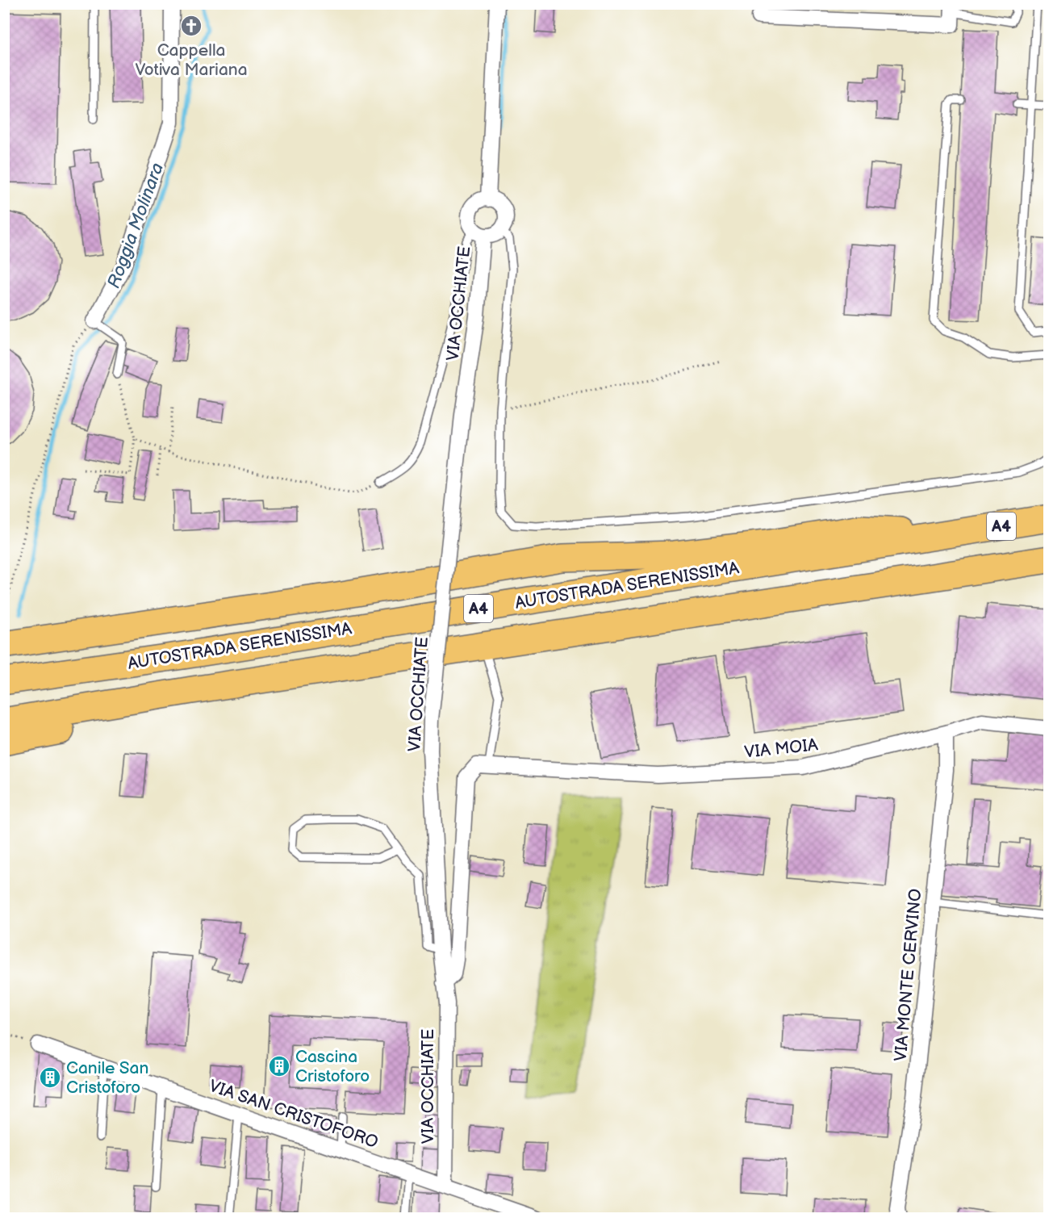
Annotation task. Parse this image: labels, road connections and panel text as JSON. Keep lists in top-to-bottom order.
{
  "streets": {
    "highway": ["A4", "AUTOSTRADA SERENISSIMA"],
    "street": [
      "VIA OCCHIATE",
      "VIA MOIA",
      "VIA MONTE CERVINO",
      "VIA SAN CRISTOFORO"
    ]
  },
  "crossings": [
    ["VIA OCCHIATE", "VIA SAN CRISTOFORO"],
    ["VIA MOIA", "VIA MONTE CERVINO"]
  ],
  "water": ["Roggia Molinara"],
  "places": {
    "church": ["Cappella Votiva Mariana"],
    "building": ["Cascina Cristoforo", "Canile San Cristoforo"]
  }
}
